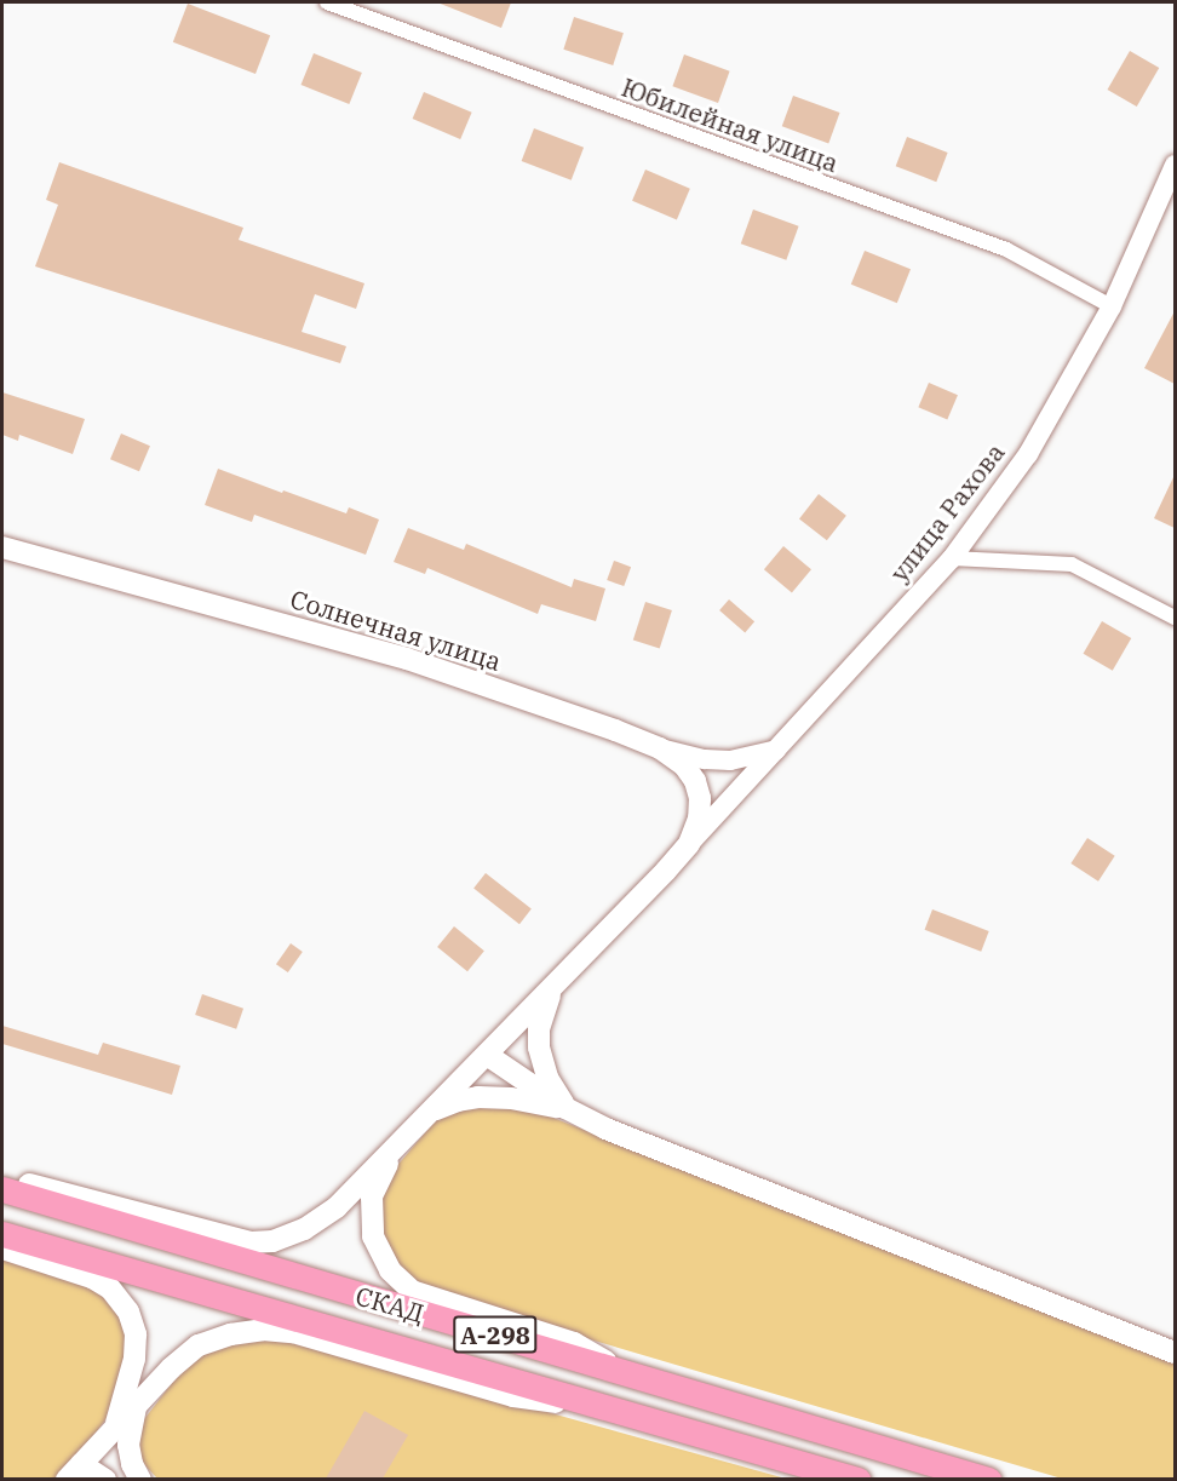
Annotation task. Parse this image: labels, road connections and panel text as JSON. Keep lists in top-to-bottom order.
{
  "streets": {
    "highway": ["СКАД", "А-298"],
    "main road": ["Солнечная улица"],
    "street": ["Юбилейная улица", "улица Рахова"]
  },
  "crossings": [
    ["Юбилейная улица", "улица Рахова"],
    ["улица Рахова", "Солнечная улица"]
  ]
}
